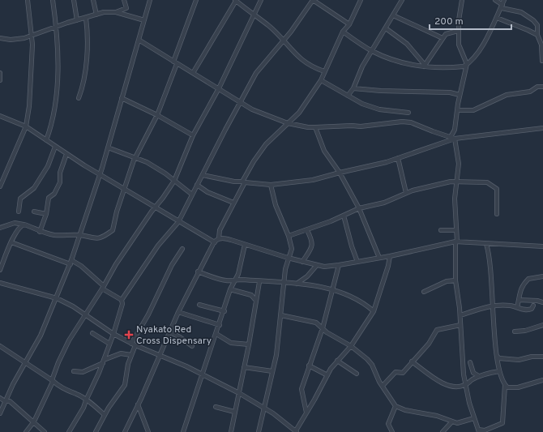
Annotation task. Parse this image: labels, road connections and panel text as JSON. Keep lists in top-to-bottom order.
{
  "places": {
    "health": ["Nyakato Red Cross Dispensary"]
  },
  "scale_bar": "200 m"
}
